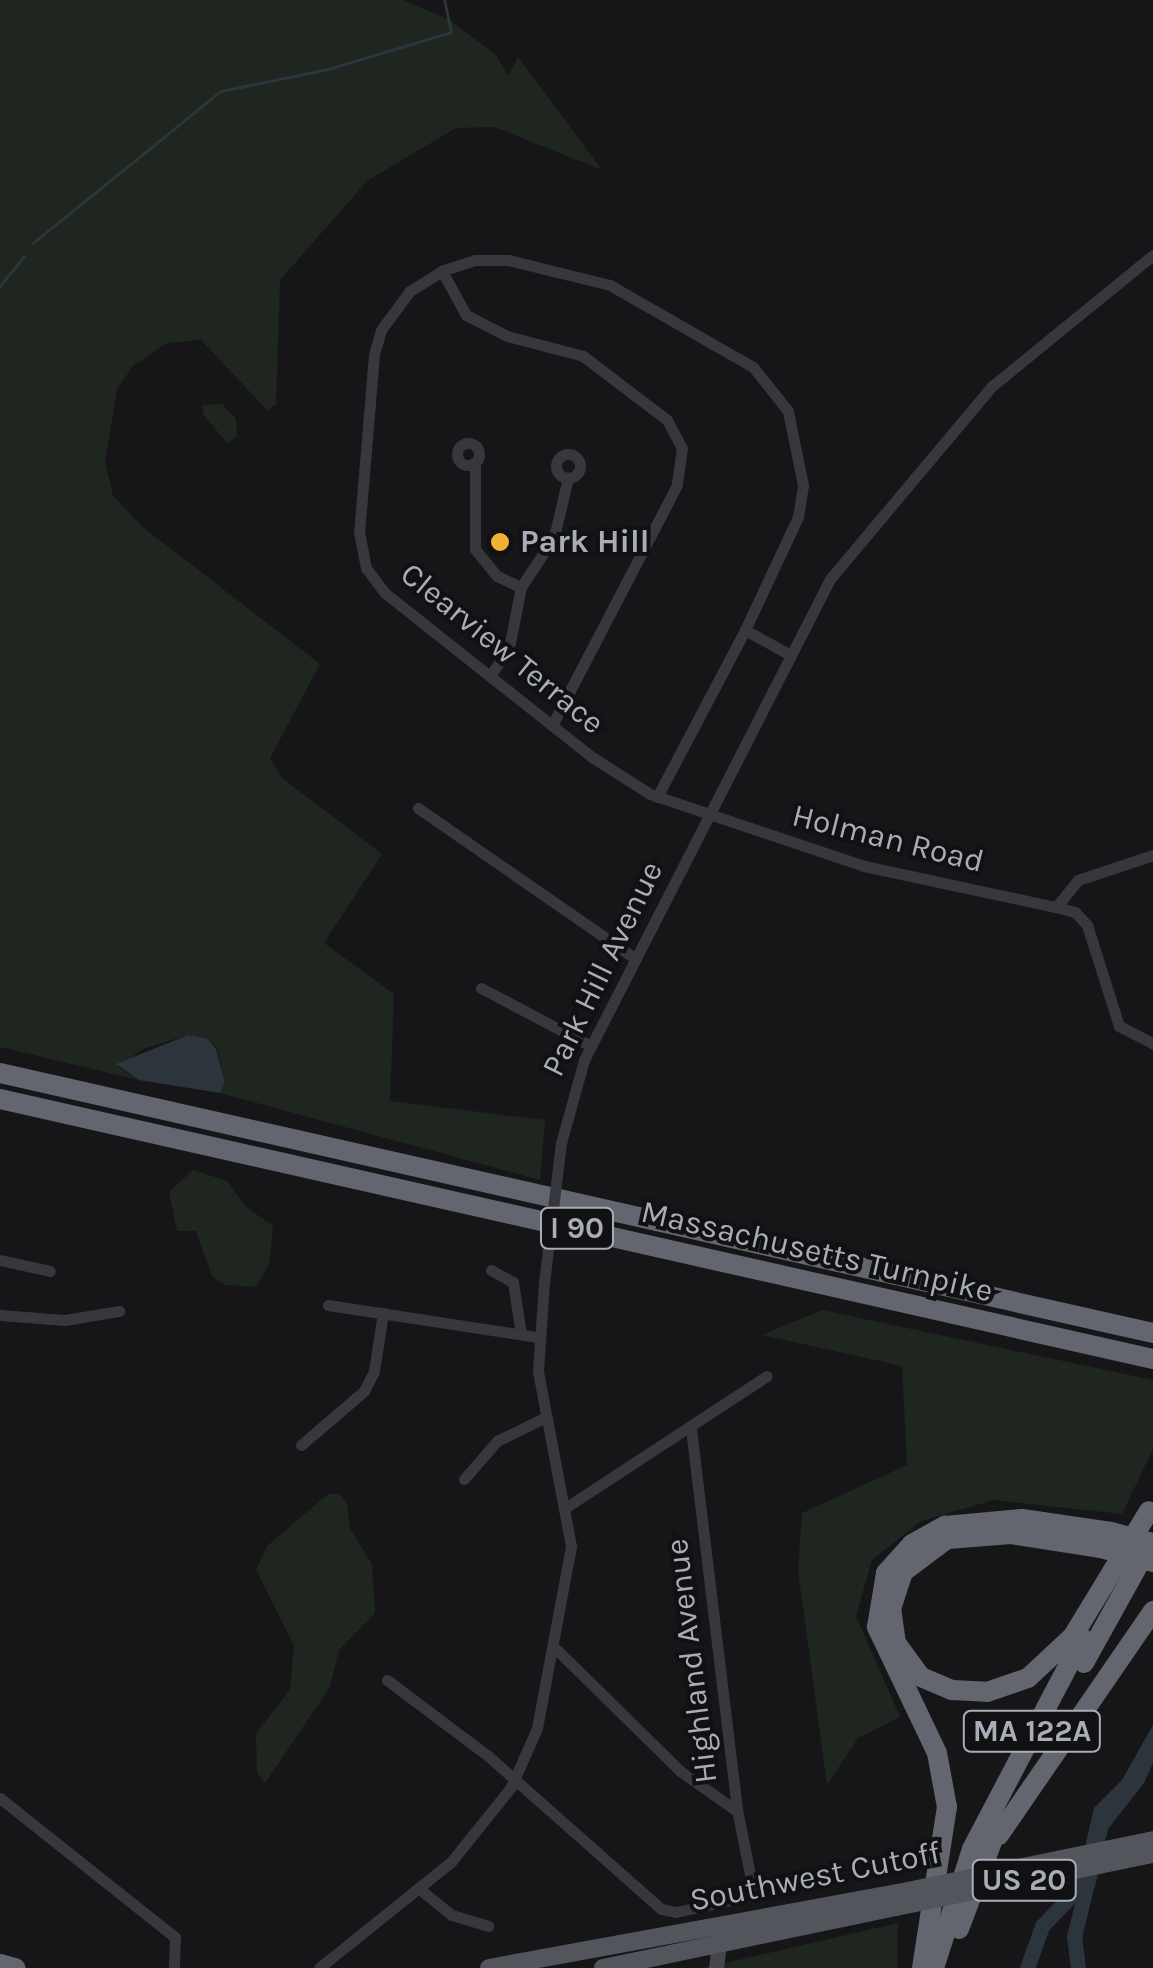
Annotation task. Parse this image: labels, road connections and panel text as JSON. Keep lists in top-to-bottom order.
{
  "streets": {
    "highway": ["I 90", "Massachusetts Turnpike", "MA 122A"],
    "main road": ["Southwest Cutoff", "US 20"],
    "street": [
      "Clearview Terrace",
      "Holman Road",
      "Park Hill Avenue",
      "Highland Avenue"
    ]
  },
  "crossings": [
    ["Clearview Terrace", "Holman Road"],
    ["Clearview Terrace", "Park Hill Avenue"],
    ["Holman Road", "Park Hill Avenue"],
    ["Park Hill Avenue", "Highland Avenue"]
  ],
  "places": ["Park Hill"]
}
